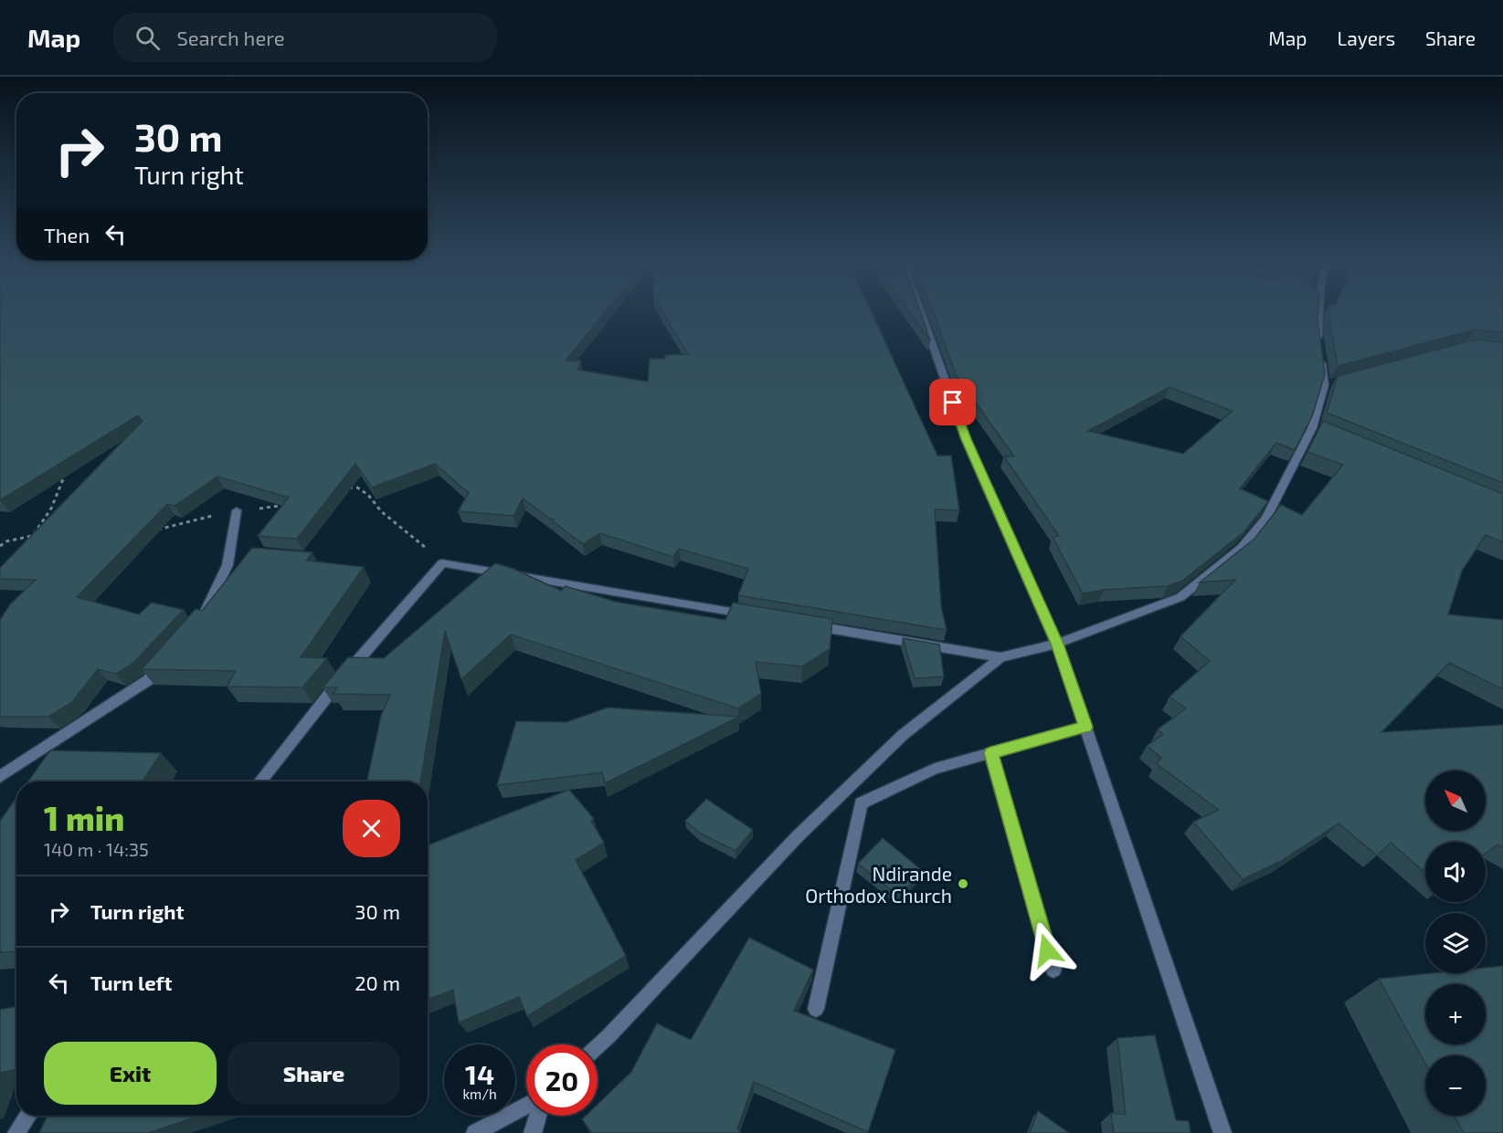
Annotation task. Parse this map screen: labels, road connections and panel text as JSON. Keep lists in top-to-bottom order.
{
  "places": ["Ndirande Orthodox Church"],
  "north": "top left",
  "page": {
    "header": "Map",
    "search": "Search here",
    "nav": ["Map", "Layers", "Share"],
    "turn": ["30 m", "Turn right"],
    "then": "Then",
    "map_buttons": ["+", "−"],
    "heading": ["1 min", "140 m · 14:35"],
    "list": [
      {
        "name": "Turn right",
        "value": "30 m"
      },
      {
        "name": "Turn left",
        "value": "20 m"
      }
    ],
    "buttons": ["Exit", "Share"],
    "speed": "14 km/h",
    "limit": "20"
  }
}
